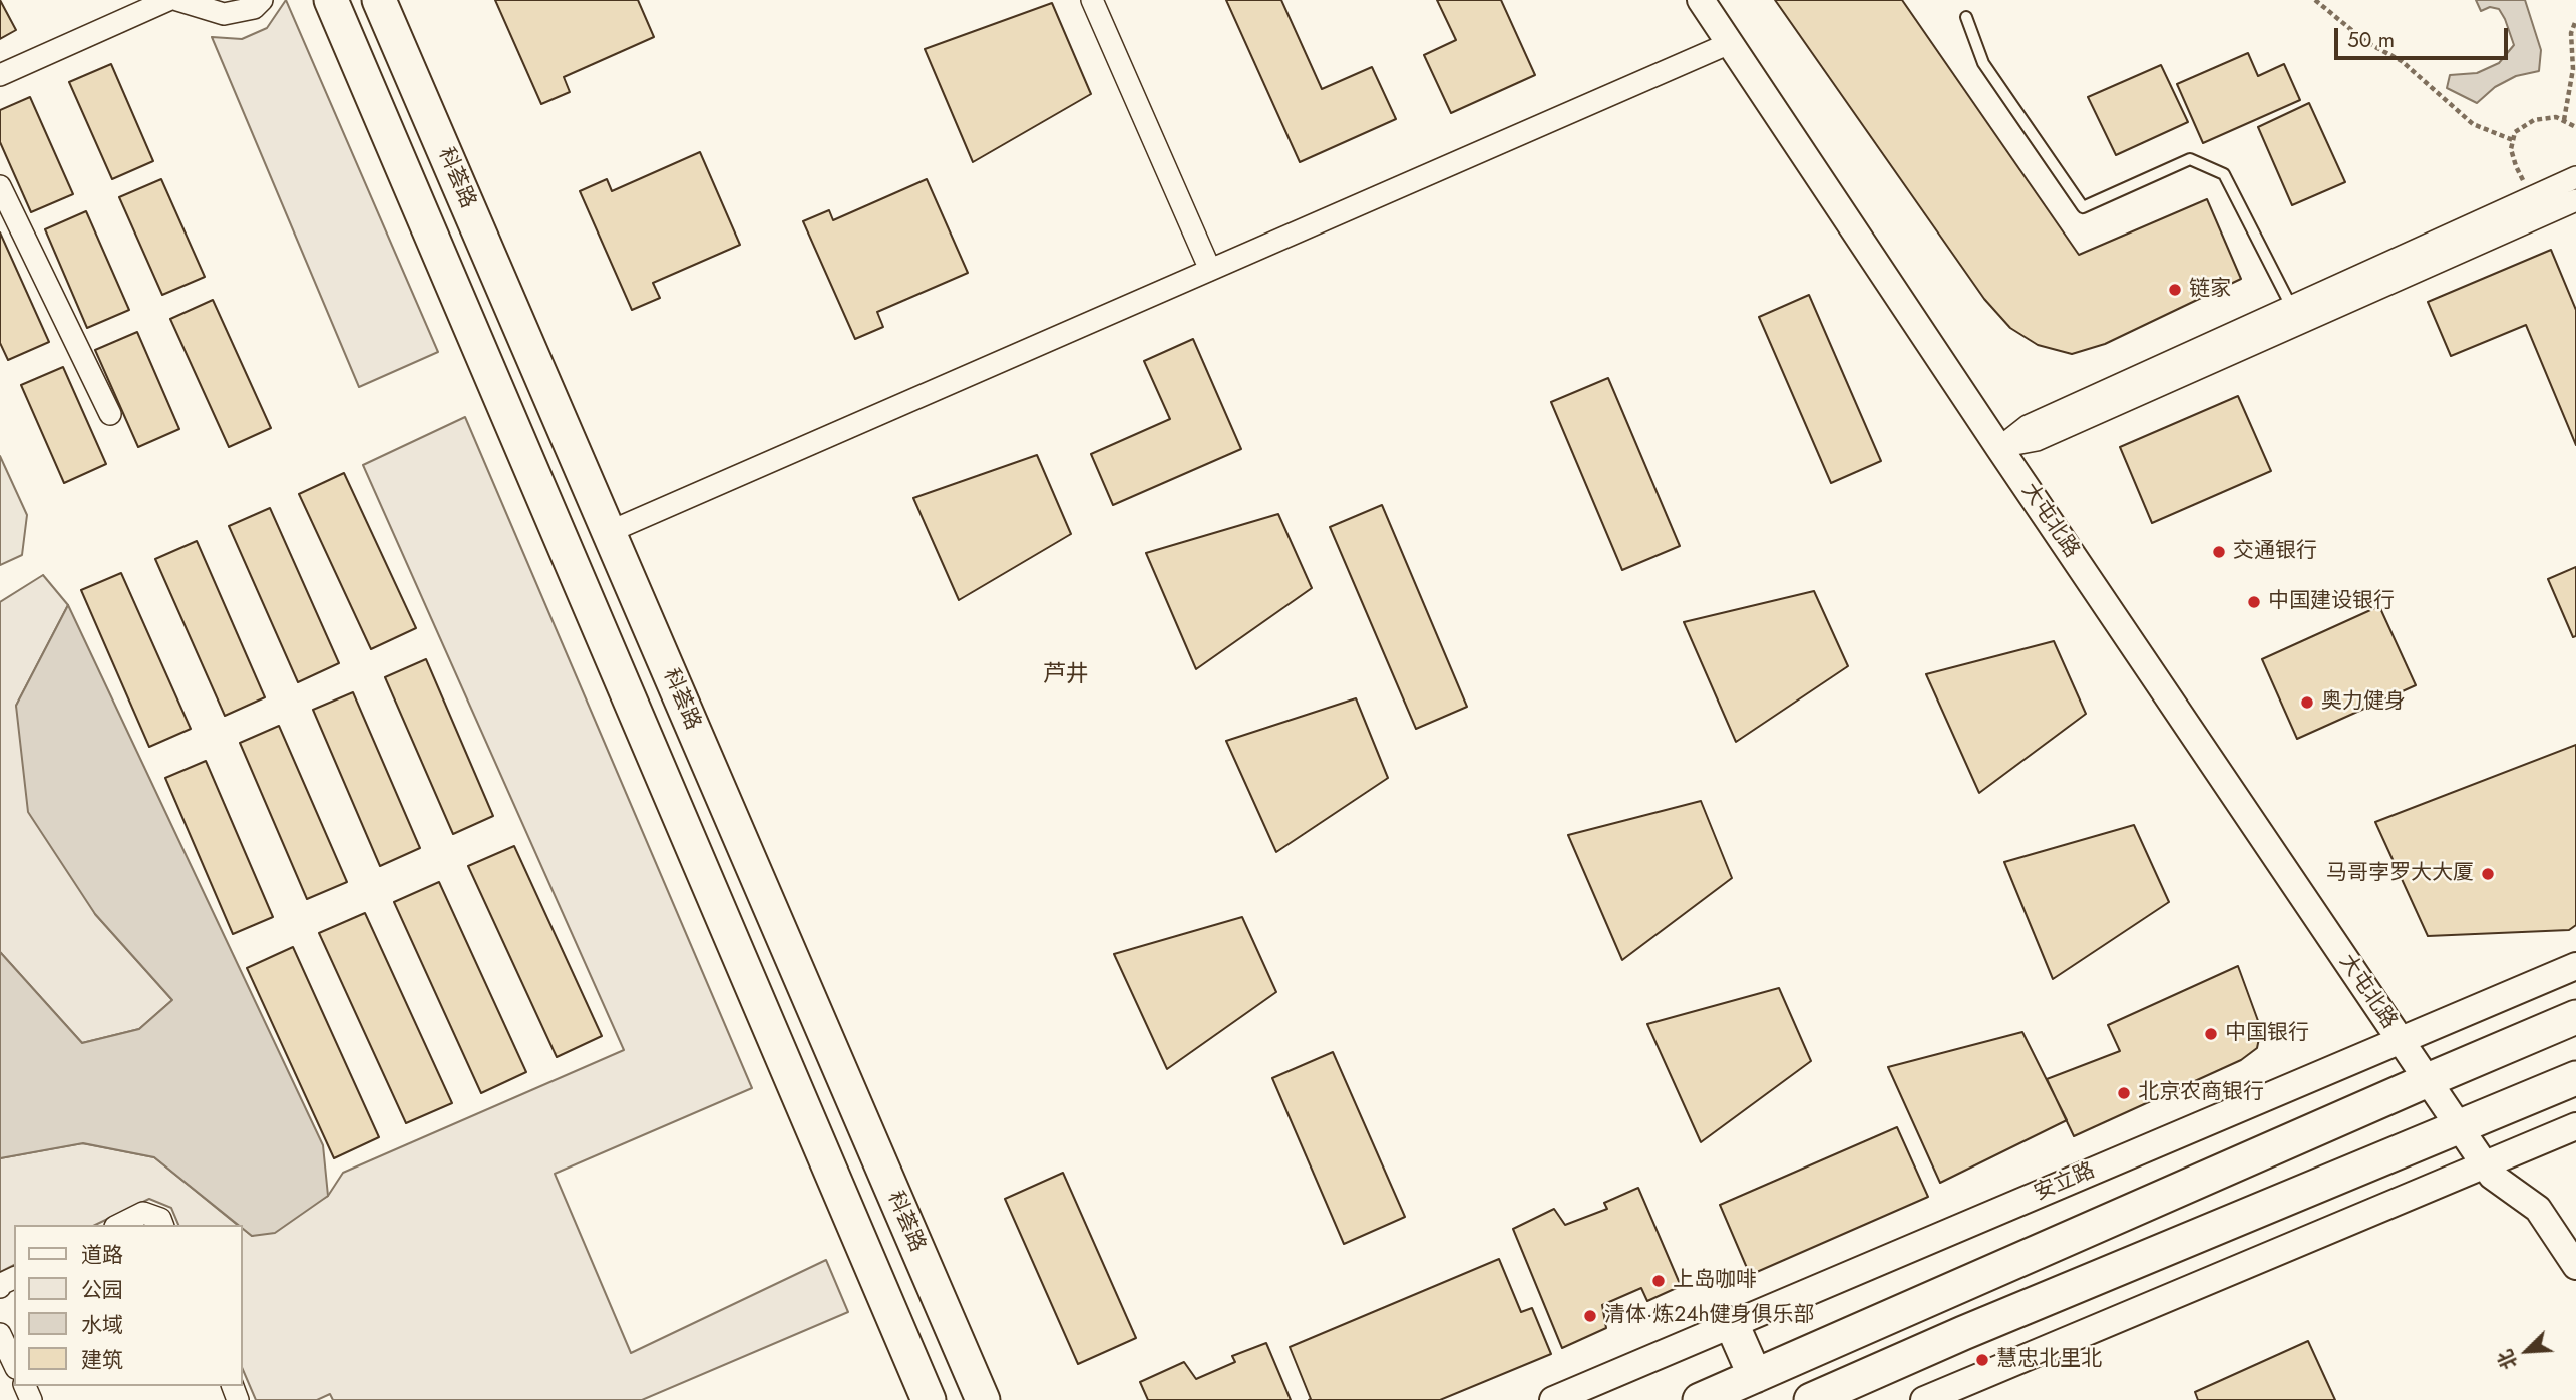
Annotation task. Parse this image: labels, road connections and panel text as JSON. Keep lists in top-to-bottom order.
{
  "streets": {
    "main road": ["科荟路"],
    "street": ["大屯北路", "安立路"]
  },
  "crossings": [
    ["大屯北路", "安立路"]
  ],
  "districts": ["芦井"],
  "places": [
    "链家",
    "交通银行",
    "中国建设银行",
    "奥力健身",
    "马哥孛罗大大厦",
    "中国银行",
    "北京农商银行",
    "上岛咖啡",
    "清体·炼24h健身俱乐部",
    "慧忠北里北"
  ],
  "legend": [
    "道路",
    "公园",
    "水域",
    "建筑"
  ],
  "scale_bar": "50 m",
  "north": "bottom left"
}
